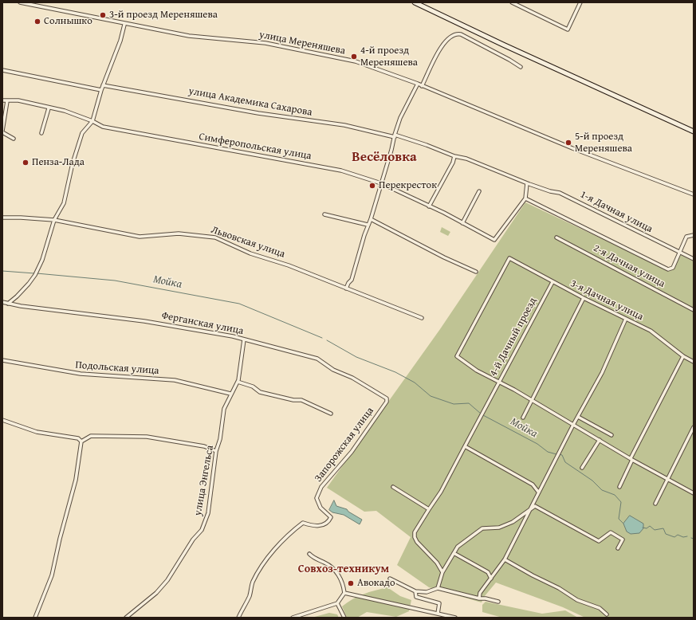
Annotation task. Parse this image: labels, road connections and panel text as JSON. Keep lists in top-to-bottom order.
{
  "streets": {
    "street": [
      "улица Мереняшева",
      "улица Академика Сахарова",
      "Симферопольская улица",
      "1-я Дачная улица",
      "Львовская улица",
      "2-я Дачная улица",
      "3-я Дачная улица",
      "Ферганская улица",
      "4-й Дачный проезд",
      "Подольская улица",
      "Запорожская улица",
      "улица Энгельса"
    ]
  },
  "crossings": [
    ["улица Академика Сахарова", "1-я Дачная улица"],
    ["3-я Дачная улица", "4-й Дачный проезд"],
    ["Ферганская улица", "Запорожская улица"],
    ["Ферганская улица", "улица Энгельса"],
    ["Подольская улица", "улица Энгельса"]
  ],
  "districts": ["Весёловка", "Совхоз-техникум"],
  "water": ["Мойка"],
  "places": [
    "3-й проезд Мереняшева",
    "Солнышко",
    "4-й проезд Мереняшева",
    "5-й проезд Мереняшева",
    "Пенза-Лада",
    "Перекресток",
    "Авокадо"
  ]
}
